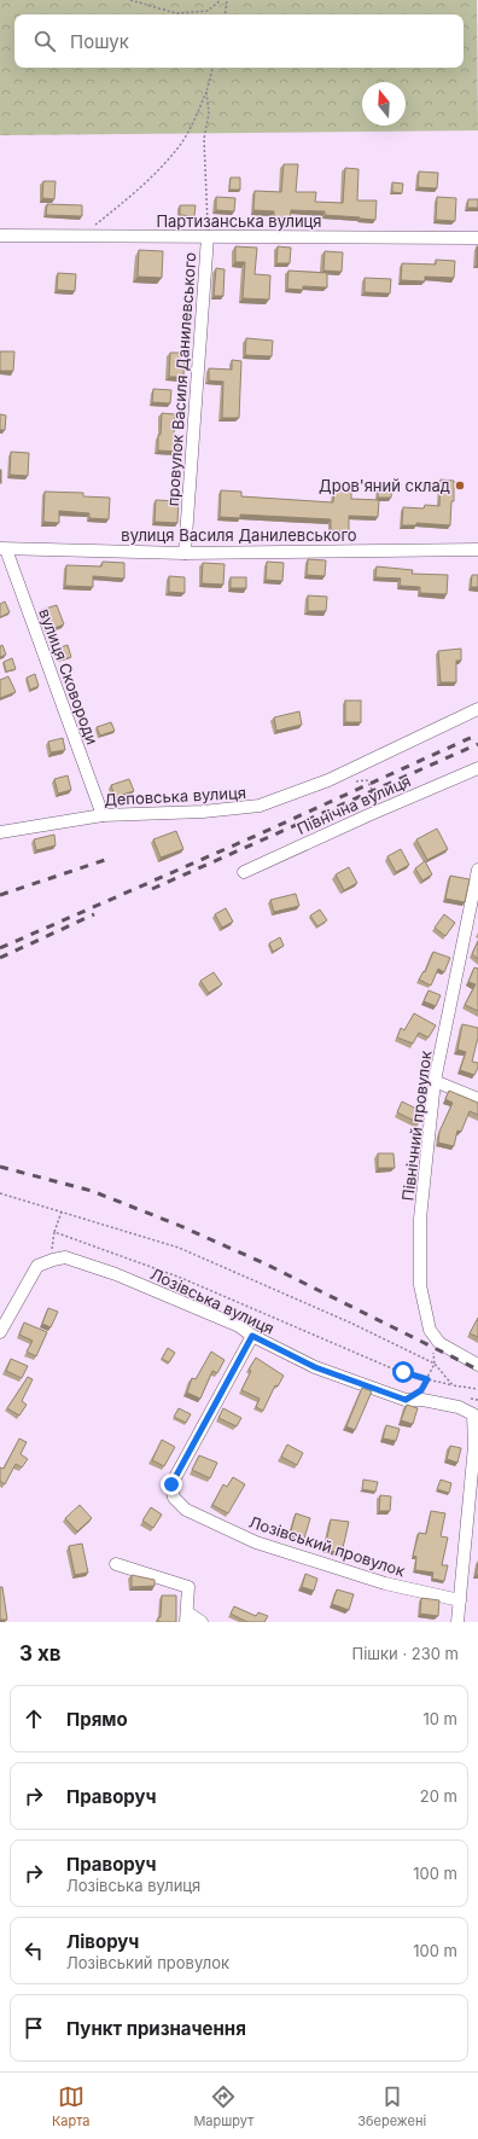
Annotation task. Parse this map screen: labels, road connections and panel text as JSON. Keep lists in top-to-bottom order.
{
  "streets": {
    "street": [
      "Партизанська вулиця",
      "провулок Василя Данилевського",
      "вулиця Василя Данилевського",
      "вулиця Сковороди",
      "Деповська вулиця",
      "Північна вулиця",
      "Північний провулок",
      "Лозівська вулиця",
      "Лозівський провулок"
    ]
  },
  "crossings": [
    ["Партизанська вулиця", "провулок Василя Данилевського"],
    ["провулок Василя Данилевського", "вулиця Василя Данилевського"],
    ["вулиця Василя Данилевського", "вулиця Сковороди"],
    ["вулиця Сковороди", "Деповська вулиця"],
    ["Лозівська вулиця", "Лозівський провулок"]
  ],
  "places": ["Дров'яний склад"],
  "north": "top",
  "page": {
    "search": "Пошук",
    "heading": ["3 хв", "Пішки · 230 m"],
    "list": [
      ["Прямо", "10 m"],
      ["Праворуч", "20 m"],
      ["Праворуч", "Лозівська вулиця", "100 m"],
      ["Ліворуч", "Лозівський провулок", "100 m"],
      "Пункт призначення"
    ],
    "nav": ["Карта", "Маршрут", "Збережені"]
  }
}
